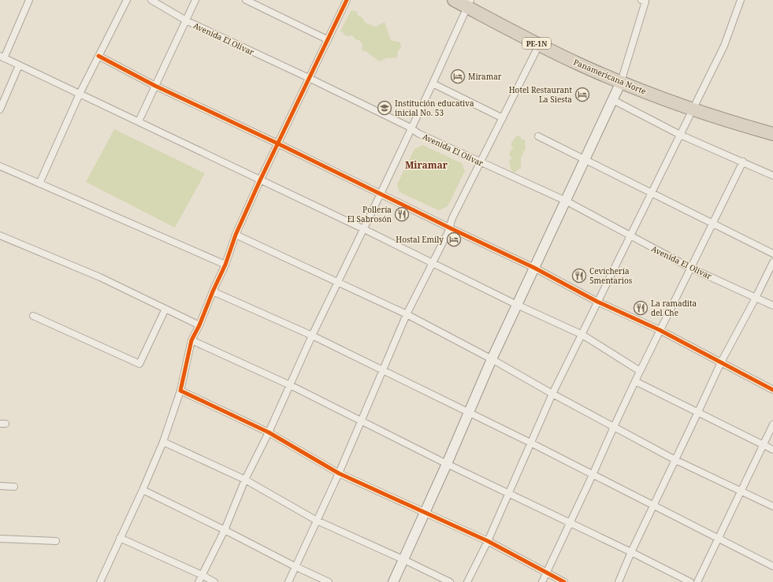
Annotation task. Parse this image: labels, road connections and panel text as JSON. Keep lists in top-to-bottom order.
{
  "streets": {
    "highway": ["PE-1N", "Panamericana Norte"],
    "street": ["Avenida El Olivar"]
  },
  "districts": ["Miramar"],
  "places": {
    "hotel": ["Miramar", "Hotel Restaurant La Siesta", "Hostal Emily"],
    "school or university": ["Institución educativa inicial No. 53"],
    "restaurant": ["Pollería El Sabrosón", "Cevichería 5mentarios", "La ramadita del Che"]
  }
}
